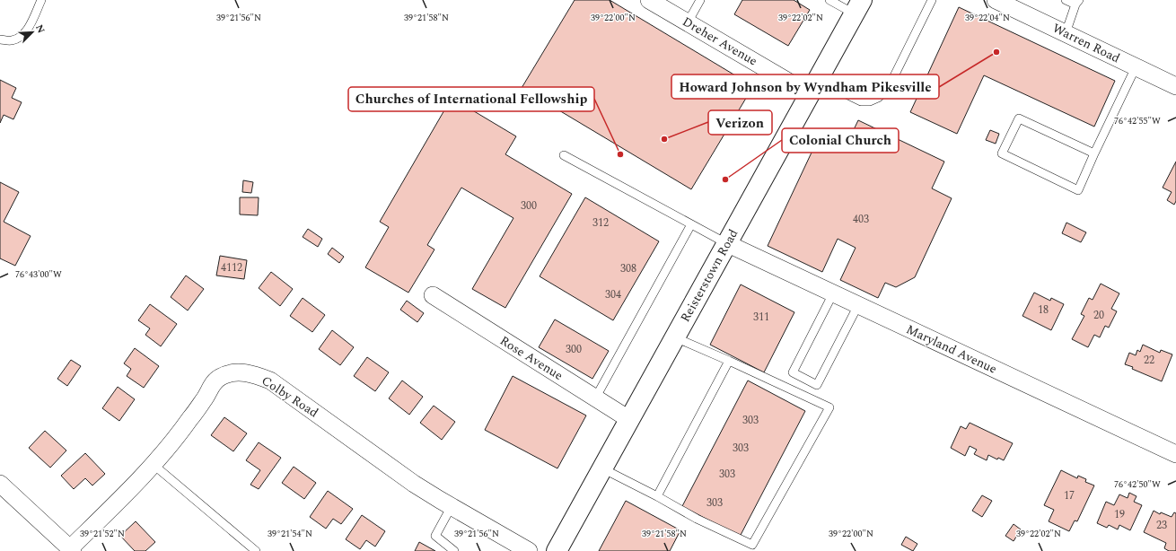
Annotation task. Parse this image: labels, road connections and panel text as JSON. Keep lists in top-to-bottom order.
{
  "streets": {
    "main road": ["Reisterstown Road"],
    "street": [
      "Dreher Avenue",
      "Warren Road",
      "Maryland Avenue",
      "Rose Avenue",
      "Colby Road"
    ]
  },
  "crossings": [
    ["Dreher Avenue", "Reisterstown Road"],
    ["Reisterstown Road", "Maryland Avenue"],
    ["Reisterstown Road", "Rose Avenue"]
  ],
  "places": [
    "Howard Johnson by Wyndham Pikesville",
    "Verizon",
    "Churches of International Fellowship",
    "Colonial Church"
  ],
  "house_numbers": [
    "300",
    "403",
    "312",
    "4112",
    "308",
    "304",
    "18",
    "20",
    "311",
    "300",
    "22",
    "303",
    "303",
    "303",
    "17",
    "303",
    "19",
    "23"
  ],
  "north": "top right",
  "coordinates": [
    "39°22'04\"N",
    "39°21'56\"N",
    "39°21'58\"N",
    "39°22'00\"N",
    "39°22'02\"N",
    "76°42'55\"W",
    "76°43'00\"W",
    "76°42'50\"W",
    "39°21'52\"N",
    "39°21'54\"N"
  ]
}
